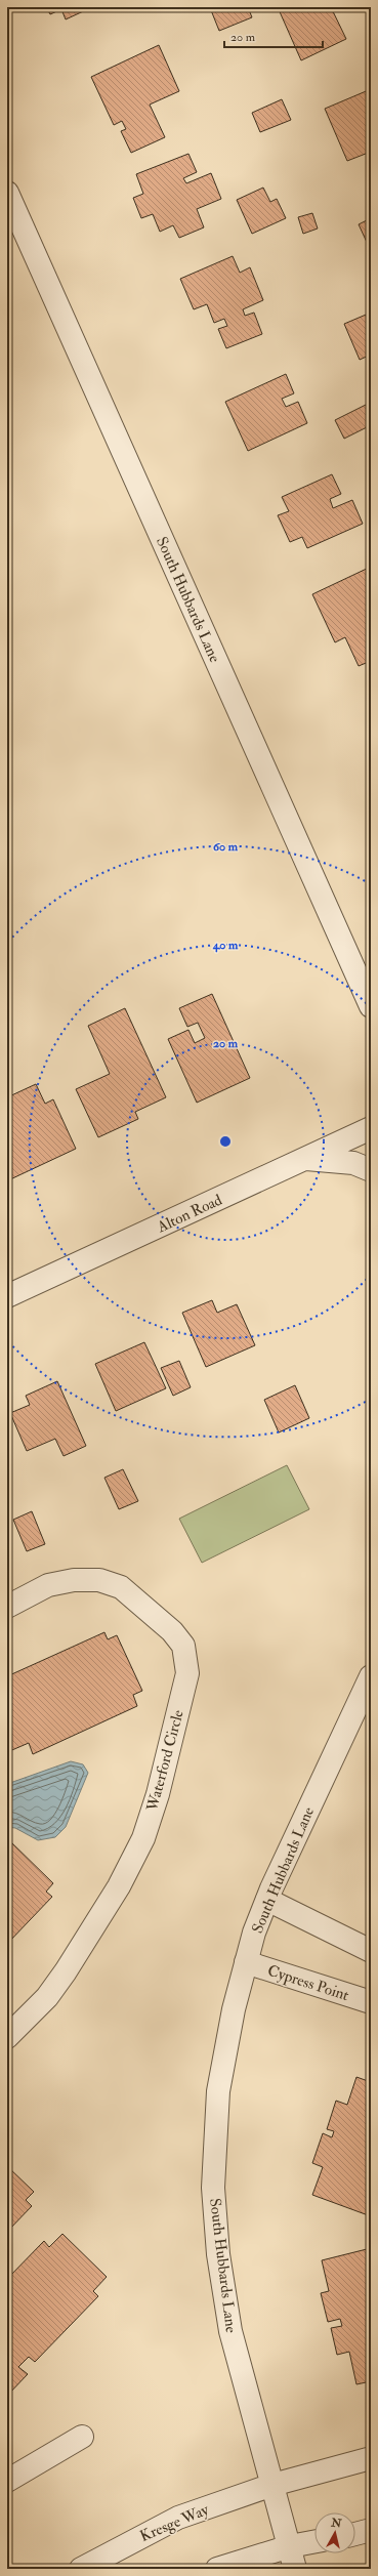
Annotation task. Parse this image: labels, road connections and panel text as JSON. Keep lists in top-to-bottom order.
{
  "streets": {
    "street": [
      "South Hubbards Lane",
      "Alton Road",
      "Waterford Circle",
      "Cypress Point",
      "Kresge Way"
    ]
  },
  "crossings": [
    ["South Hubbards Lane", "Cypress Point"],
    ["South Hubbards Lane", "Kresge Way"]
  ],
  "scale_bar": "20 m",
  "north": "top",
  "rings": ["60 m", "40 m", "20 m"]
}
